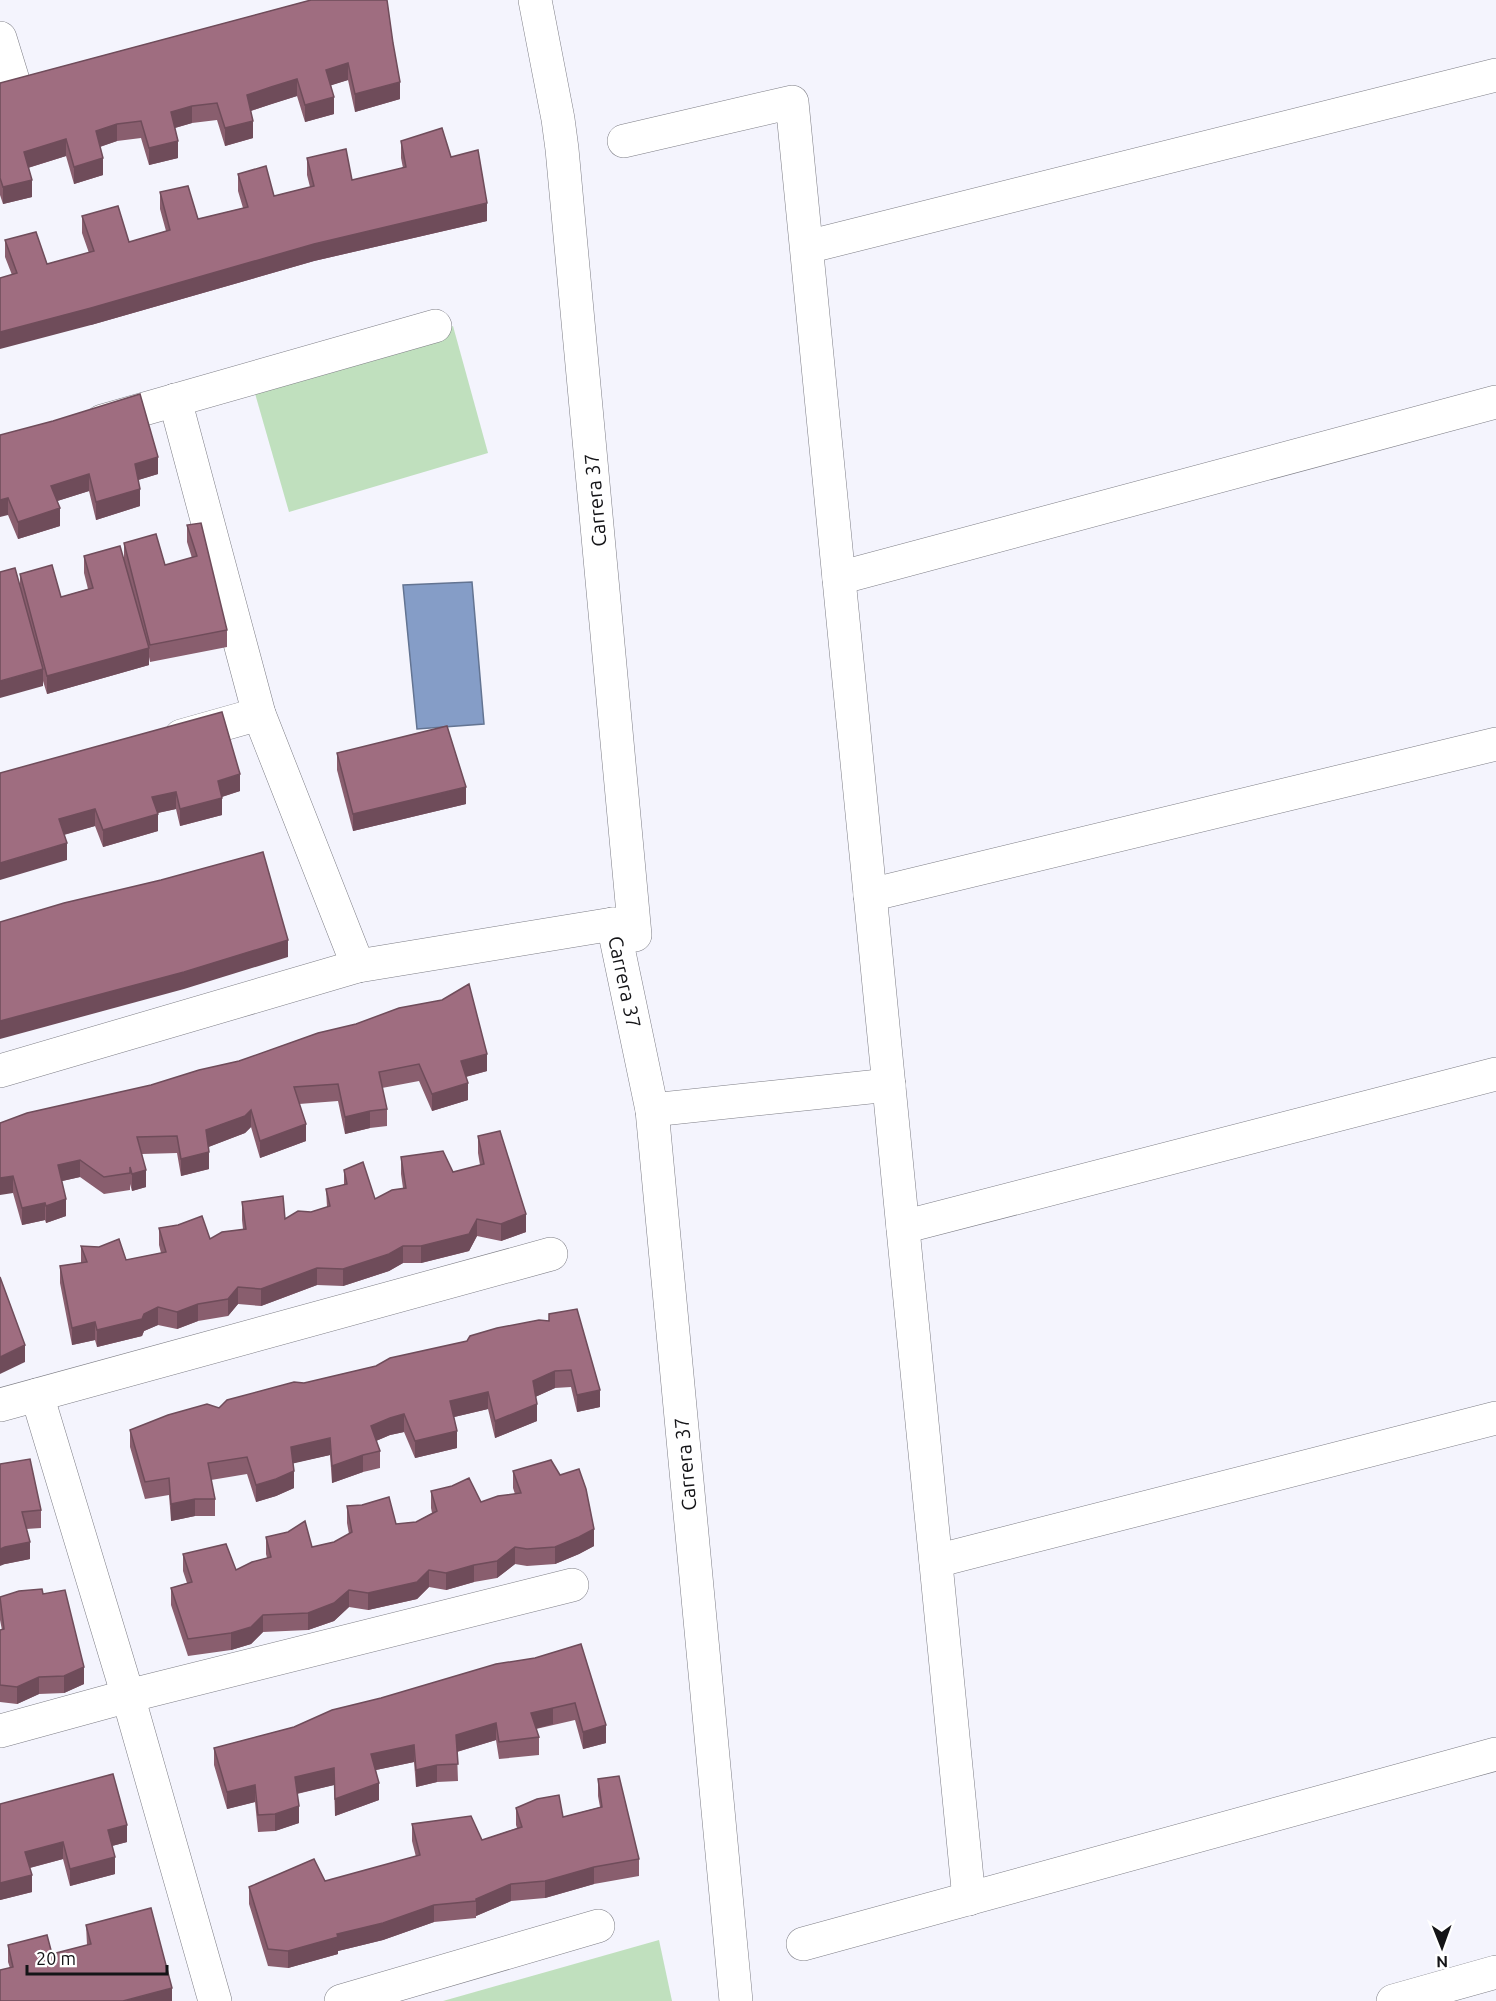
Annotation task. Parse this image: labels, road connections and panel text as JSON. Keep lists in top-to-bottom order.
{
  "streets": {
    "street": ["Carrera 37"]
  },
  "scale_bar": "20 m",
  "north": "bottom"
}
